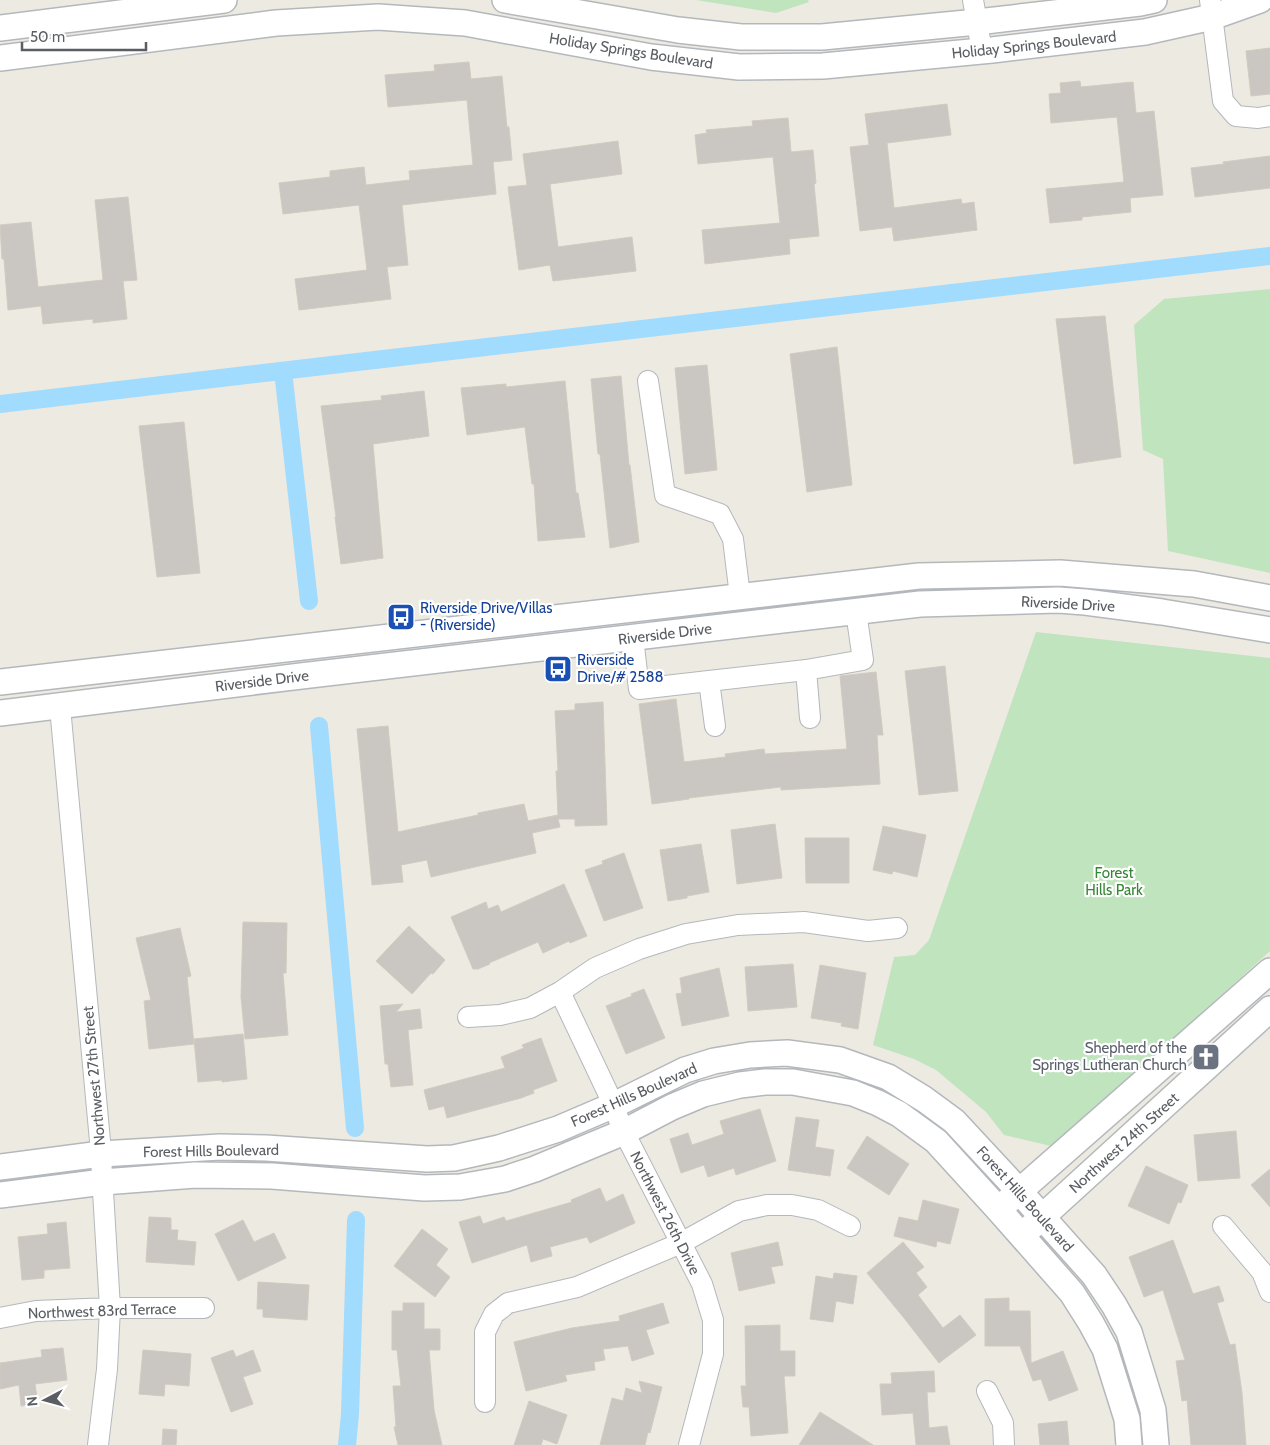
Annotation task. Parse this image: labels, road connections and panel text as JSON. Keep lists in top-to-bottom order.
{
  "streets": {
    "street": [
      "Holiday Springs Boulevard",
      "Riverside Drive",
      "Northwest 27th Street",
      "Forest Hills Boulevard",
      "Northwest 24th Street",
      "Northwest 26th Drive",
      "Northwest 83rd Terrace"
    ]
  },
  "crossings": [
    ["Riverside Drive", "Northwest 27th Street"],
    ["Northwest 27th Street", "Forest Hills Boulevard"],
    ["Northwest 27th Street", "Northwest 83rd Terrace"],
    ["Forest Hills Boulevard", "Northwest 24th Street"],
    ["Forest Hills Boulevard", "Northwest 26th Drive"]
  ],
  "parks": ["Forest Hills Park"],
  "places": {
    "bus stop": ["Riverside Drive/Villas - (Riverside)", "Riverside Drive/# 2588"],
    "church": ["Shepherd of the Springs Lutheran Church"]
  },
  "scale_bar": "50 m",
  "north": "left"
}
